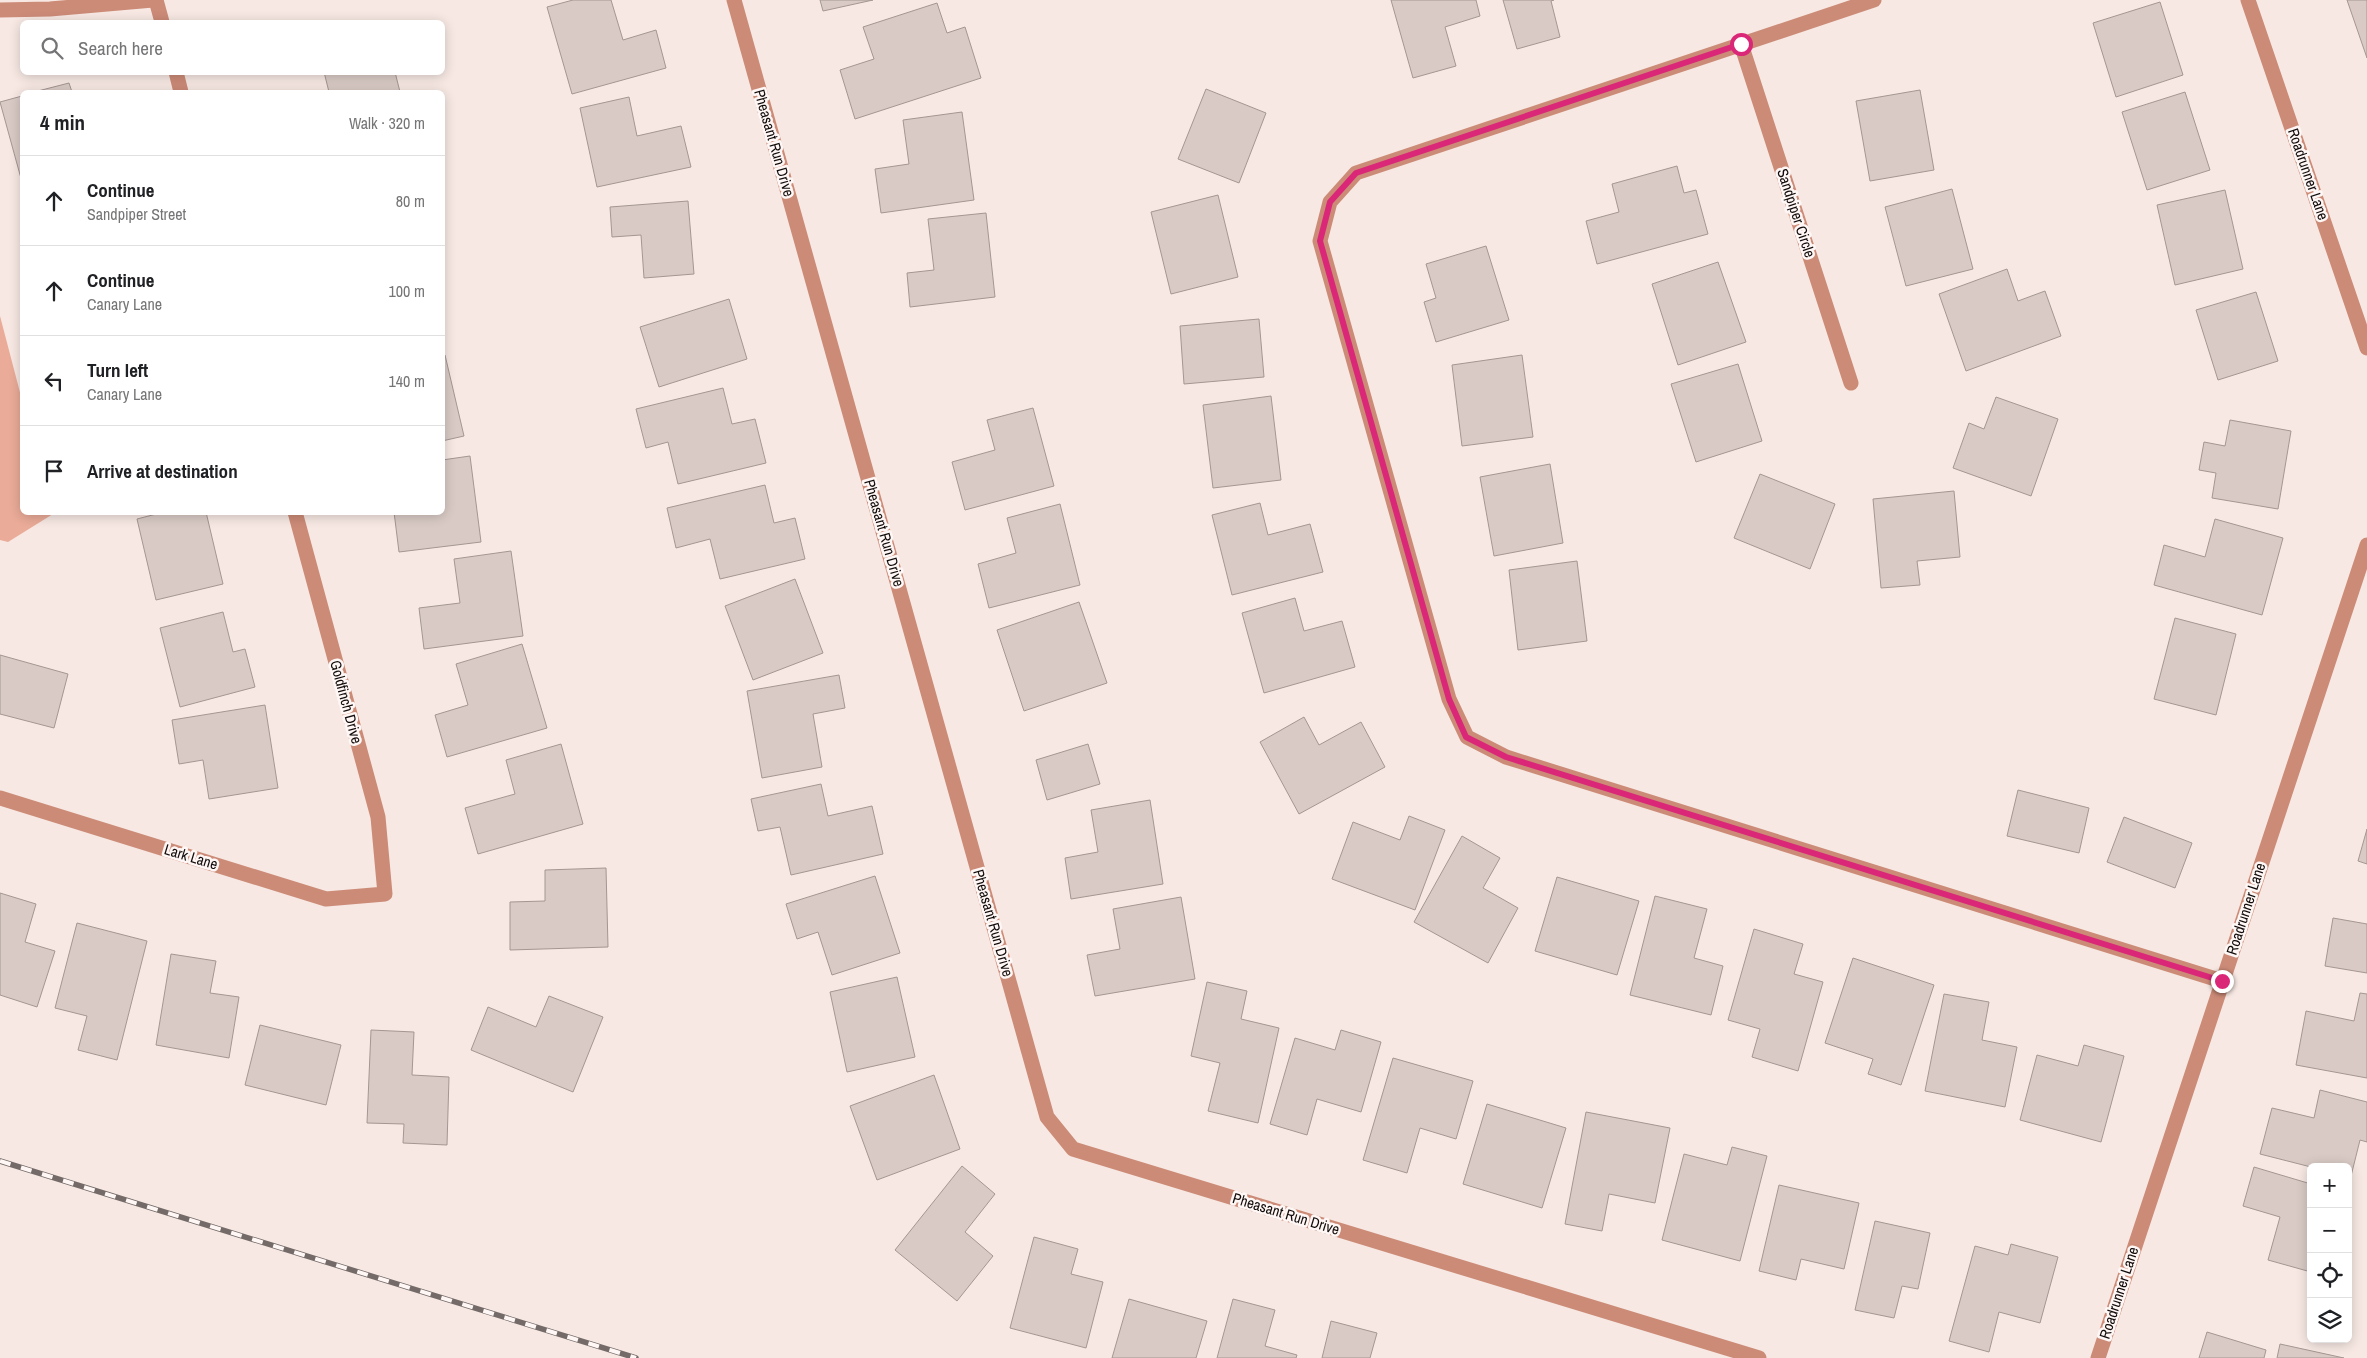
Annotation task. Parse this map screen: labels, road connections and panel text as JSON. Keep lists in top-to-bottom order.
{
  "streets": {
    "street": [
      "Pheasant Run Drive",
      "Roadrunner Lane",
      "Sandpiper Circle",
      "Goldfinch Drive",
      "Lark Lane"
    ]
  },
  "crossings": [
    ["Goldfinch Drive", "Lark Lane"]
  ],
  "page": {
    "search": "Search here",
    "heading": ["4 min", "Walk · 320 m"],
    "list": [
      ["Continue", "Sandpiper Street", "80 m"],
      ["Continue", "Canary Lane", "100 m"],
      ["Turn left", "Canary Lane", "140 m"],
      "Arrive at destination"
    ],
    "map_buttons": ["+", "−"]
  }
}
